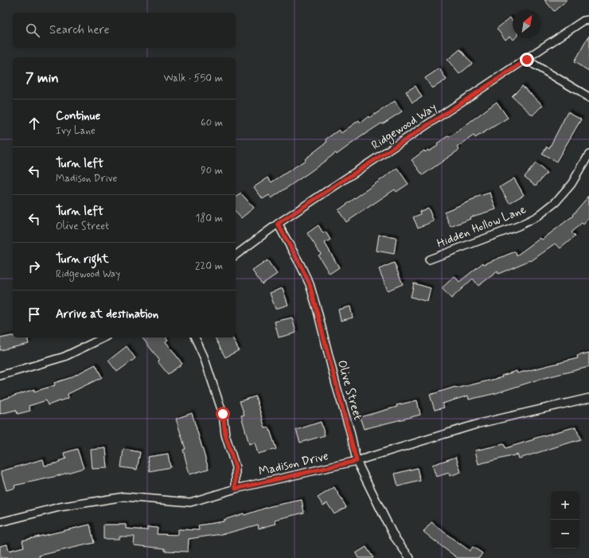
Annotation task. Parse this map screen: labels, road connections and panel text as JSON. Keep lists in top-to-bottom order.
{
  "streets": {
    "street": [
      "Ridgewood Way",
      "Hidden Hollow Lane",
      "Olive Street",
      "Madison Drive"
    ]
  },
  "crossings": [
    ["Ridgewood Way", "Olive Street"],
    ["Olive Street", "Madison Drive"]
  ],
  "north": "top right",
  "page": {
    "search": "Search here",
    "heading": ["7 min", "Walk · 550 m"],
    "list": [
      ["Continue", "Ivy Lane", "60 m"],
      ["Turn left", "Madison Drive", "90 m"],
      ["Turn left", "Olive Street", "180 m"],
      ["Turn right", "Ridgewood Way", "220 m"],
      "Arrive at destination"
    ],
    "map_buttons": ["+", "−"]
  }
}
